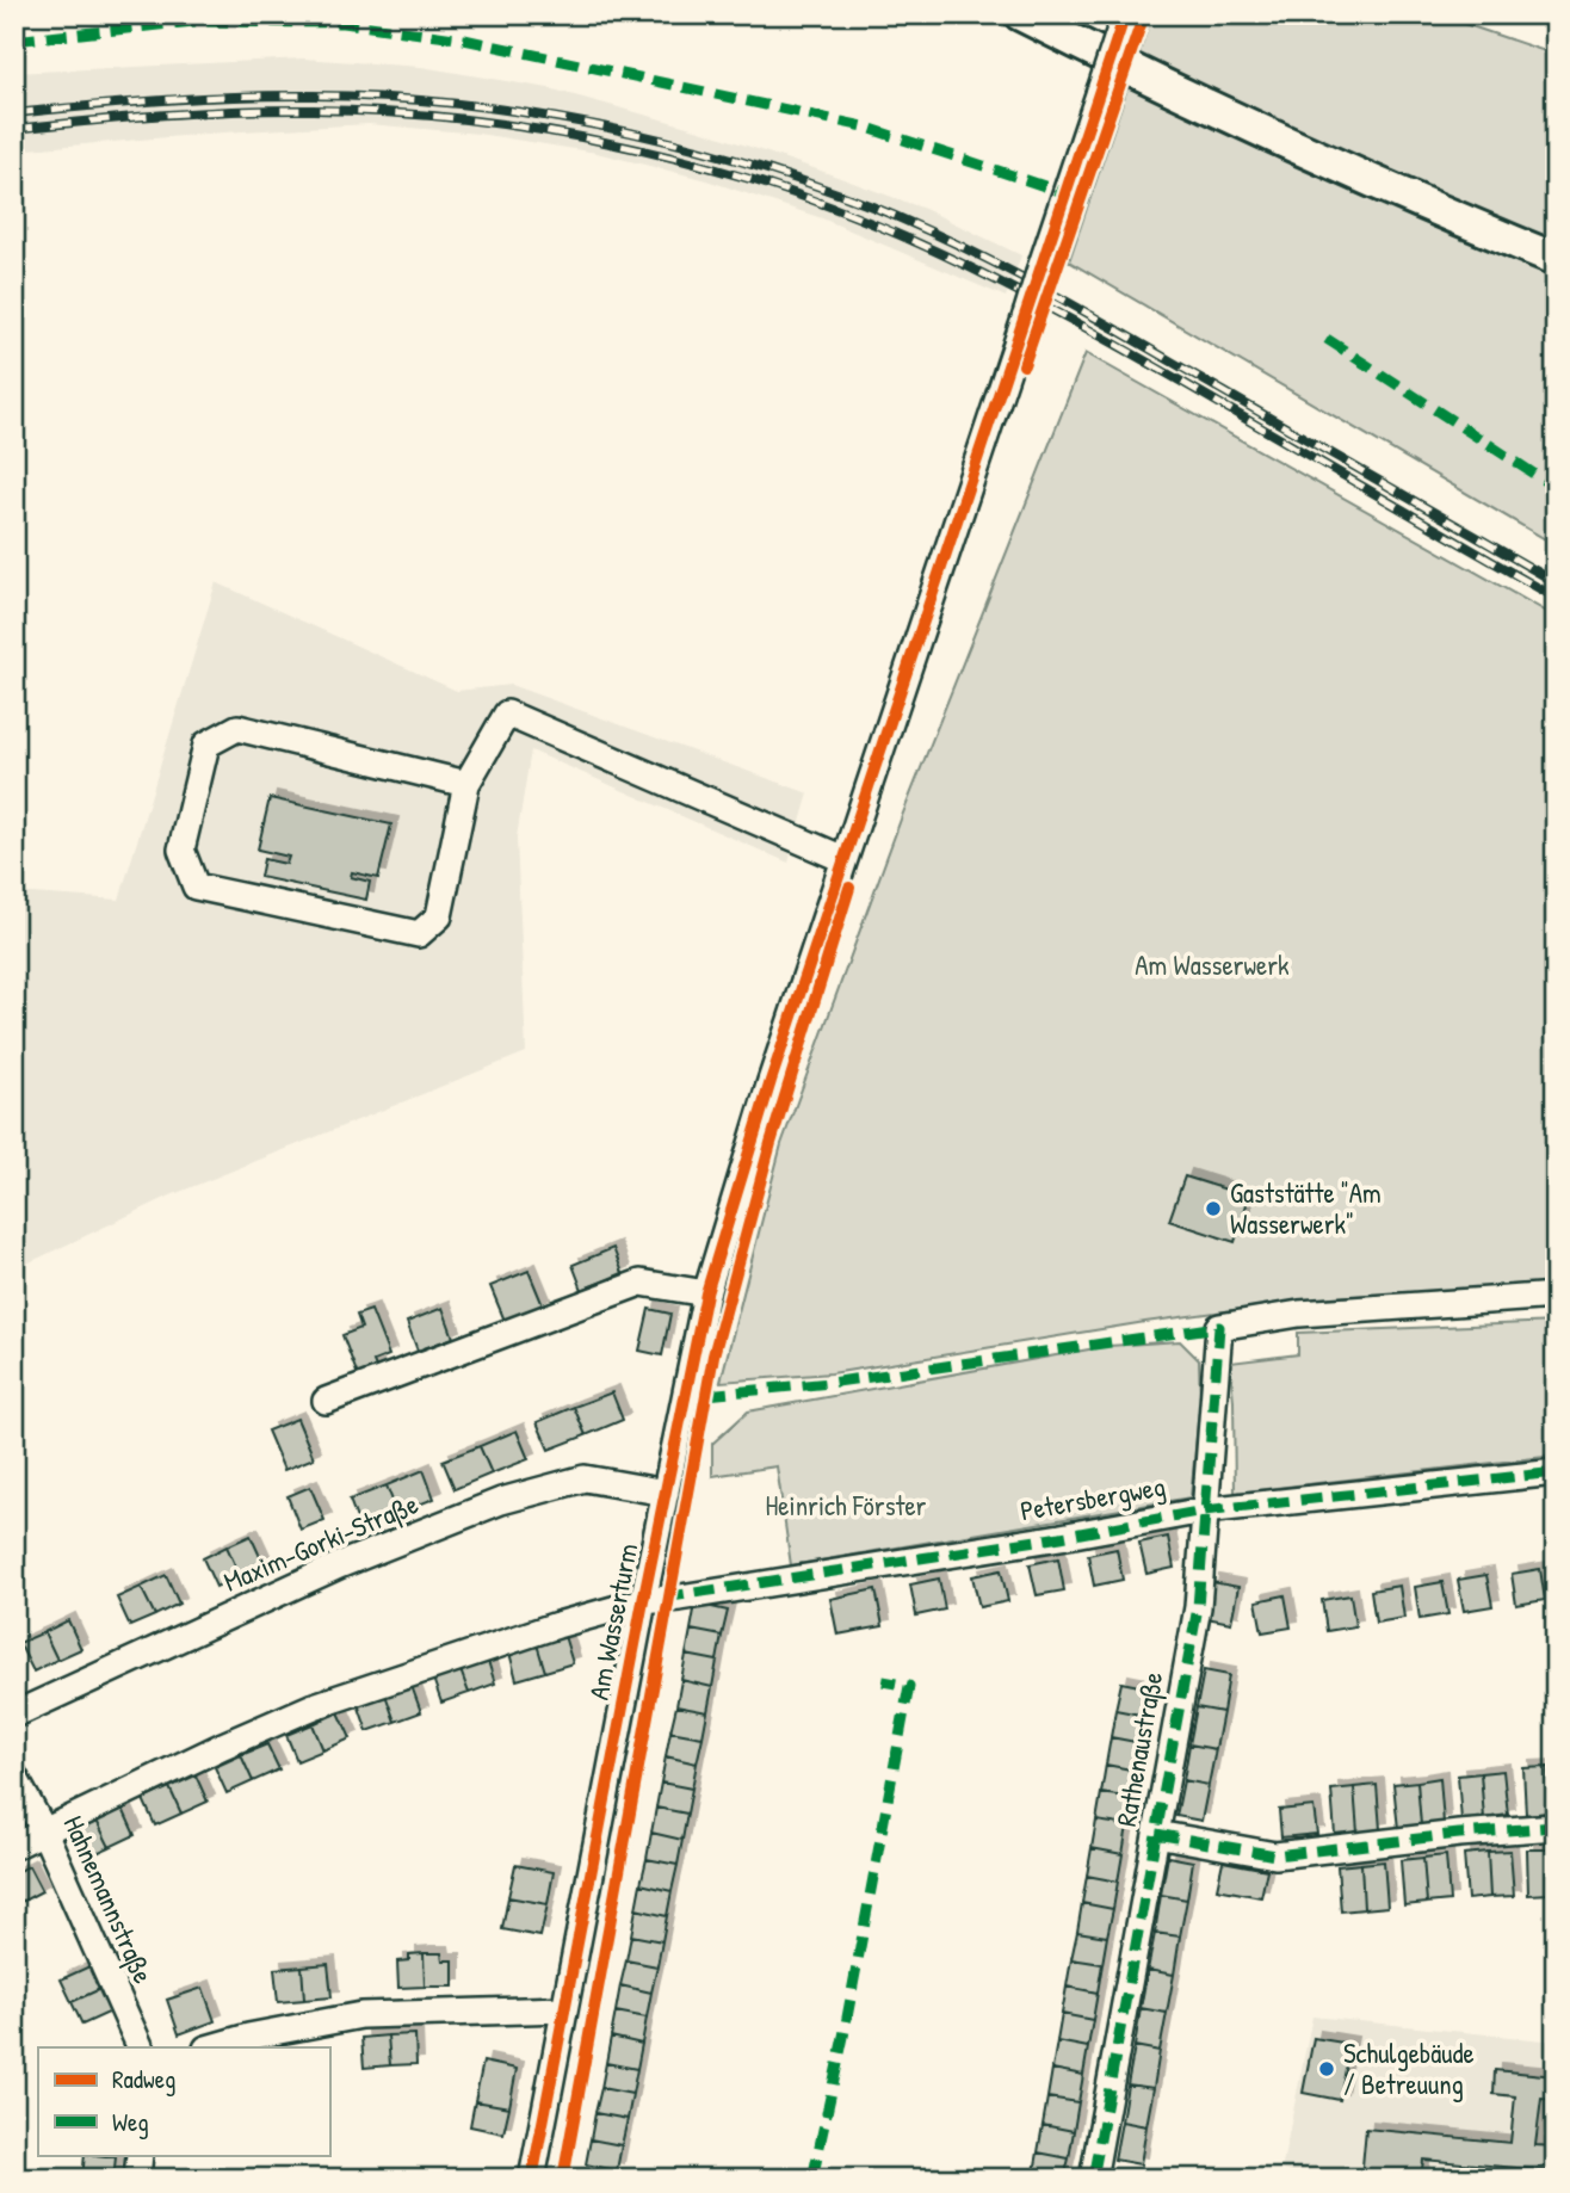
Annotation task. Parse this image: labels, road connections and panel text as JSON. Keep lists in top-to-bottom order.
{
  "streets": {
    "street": [
      "Petersbergweg",
      "Maxim-Gorki-Straße",
      "Am Wasserturm",
      "Rathenaustraße",
      "Hahnemannstraße"
    ]
  },
  "crossings": [
    ["Petersbergweg", "Am Wasserturm"],
    ["Petersbergweg", "Rathenaustraße"],
    ["Maxim-Gorki-Straße", "Am Wasserturm"]
  ],
  "parks": ["Am Wasserwerk", "Heinrich Förster"],
  "places": ["Gaststätte \"Am Wasserwerk\"", "Schulgebäude / Betreuung"],
  "legend": ["Radweg", "Weg"]
}
